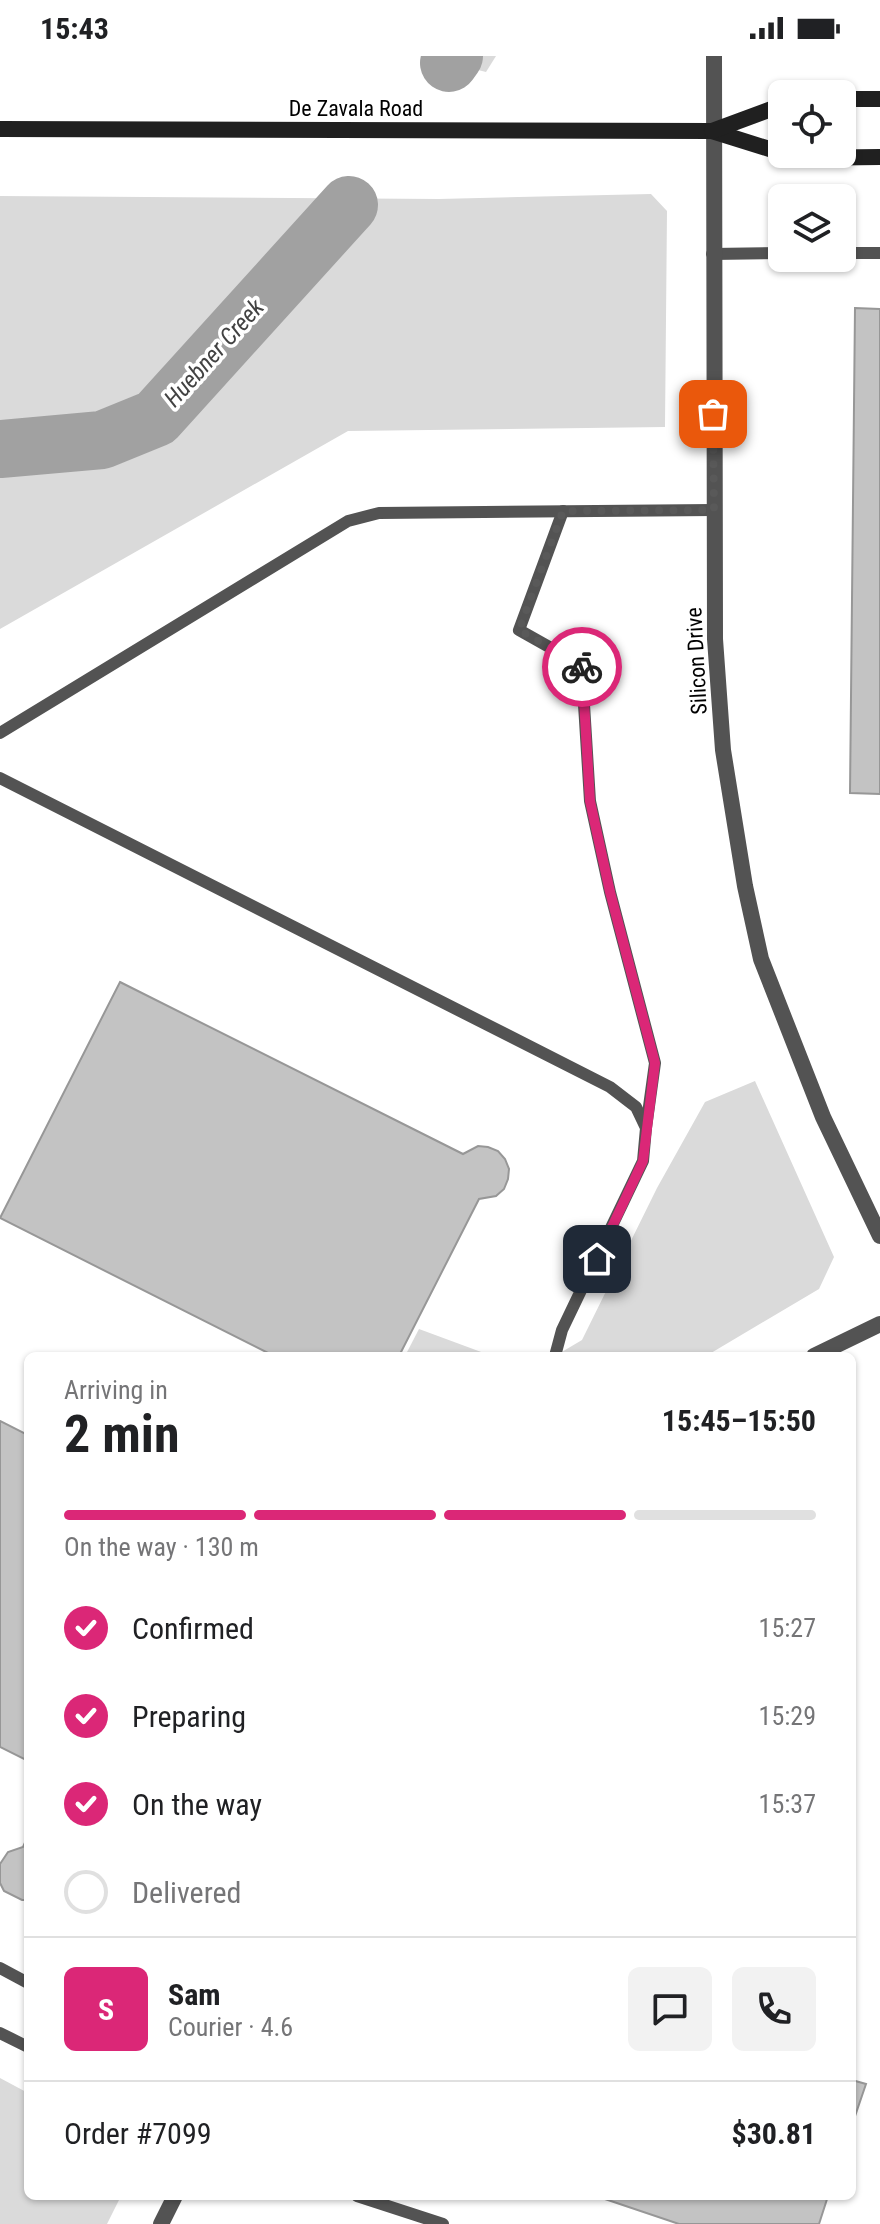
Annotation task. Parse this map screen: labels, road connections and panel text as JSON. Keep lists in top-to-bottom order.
{
  "streets": {
    "main road": ["De Zavala Road"],
    "street": ["Silicon Drive"]
  },
  "crossings": [
    ["De Zavala Road", "Silicon Drive"]
  ],
  "water": ["Huebner Creek"],
  "page": {
    "status": "15:43",
    "heading": ["2 min", "Arriving in", "15:45–15:50"],
    "panel": [
      "Sam",
      "Courier · 4.6",
      "Order #7099",
      "$30.81"
    ],
    "bar": "On the way · 130 m",
    "list": [
      ["Confirmed", "15:27"],
      ["Preparing", "15:29"],
      ["On the way", "15:37"],
      "Delivered"
    ],
    "round": "S"
  }
}
